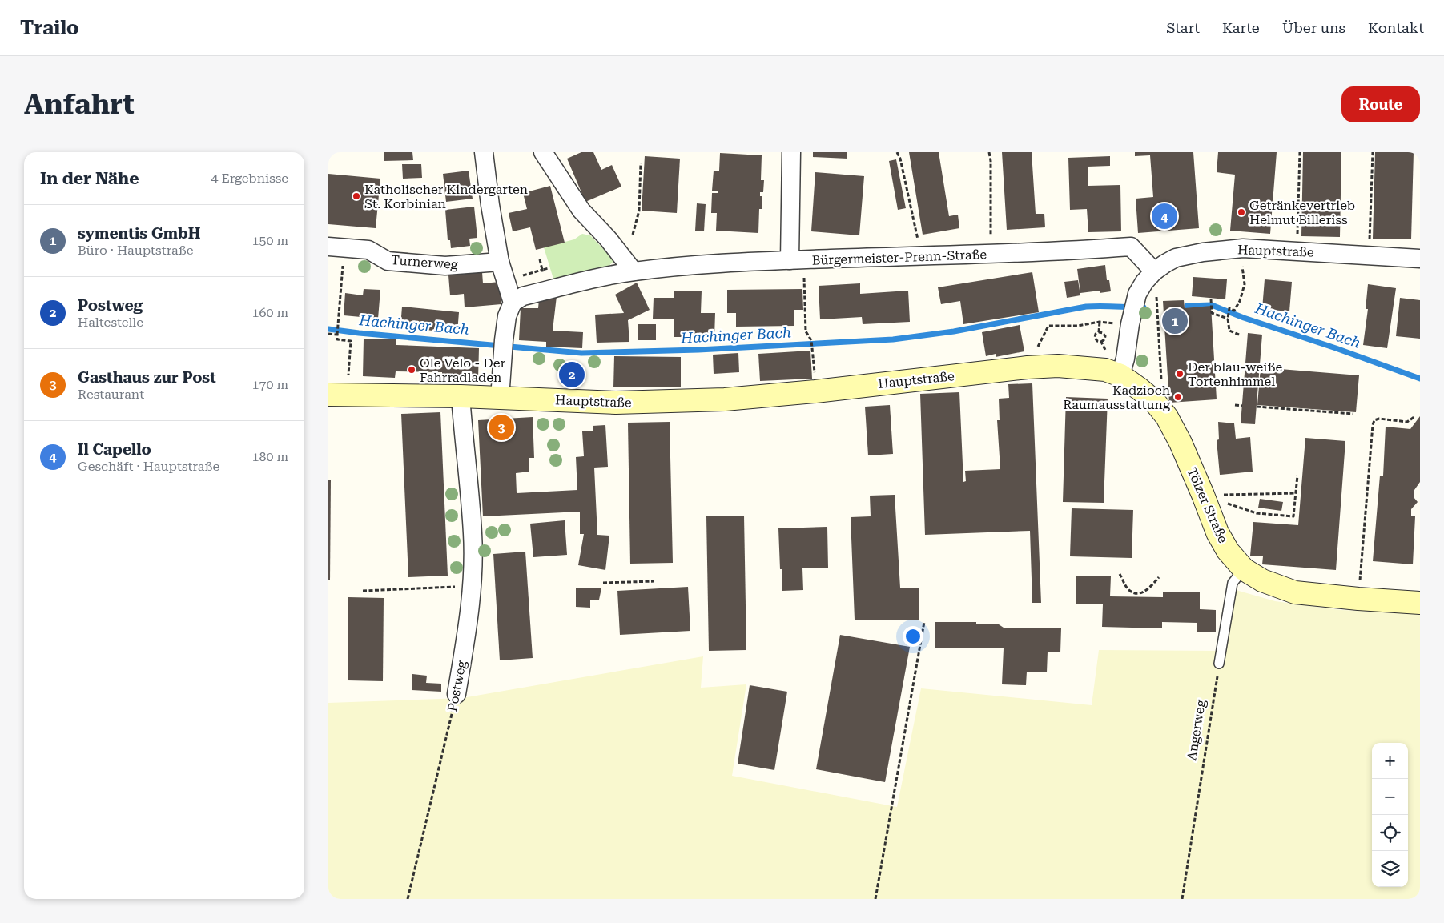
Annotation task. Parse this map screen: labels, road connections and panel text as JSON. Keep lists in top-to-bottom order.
{
  "streets": {
    "main road": ["Hauptstraße", "Tölzer Straße"],
    "street": ["Bürgermeister-Prenn-Straße", "Turnerweg", "Postweg"],
    "path": ["Angerweg"]
  },
  "crossings": [
    ["Hauptstraße", "Bürgermeister-Prenn-Straße"],
    ["Hauptstraße", "Tölzer Straße"],
    ["Hauptstraße", "Postweg"]
  ],
  "water": ["Hachinger Bach"],
  "places": [
    "Katholischer Kindergarten St. Korbinian",
    "Getränkevertrieb Helmut Billeriss",
    "Ole Velo - Der Fahrradladen",
    "Der blau-weiße Tortenhimmel",
    "Kadzioch Raumausstattung"
  ],
  "page": {
    "header": "Trailo",
    "nav": [
      "Start",
      "Karte",
      "Über uns",
      "Kontakt"
    ],
    "buttons": "Route",
    "title": "Anfahrt",
    "heading": ["In der Nähe", "4 Ergebnisse"],
    "pins": [
      "4",
      "1",
      "2",
      "3"
    ],
    "list": [
      {
        "mark": "1",
        "name": "symentis GmbH",
        "note": "Büro · Hauptstraße",
        "value": "150 m"
      },
      {
        "mark": "2",
        "name": "Postweg",
        "note": "Haltestelle",
        "value": "160 m"
      },
      {
        "mark": "3",
        "name": "Gasthaus zur Post",
        "note": "Restaurant",
        "value": "170 m"
      },
      {
        "mark": "4",
        "name": "Il Capello",
        "note": "Geschäft · Hauptstraße",
        "value": "180 m"
      }
    ],
    "map_buttons": ["+", "−"]
  }
}
